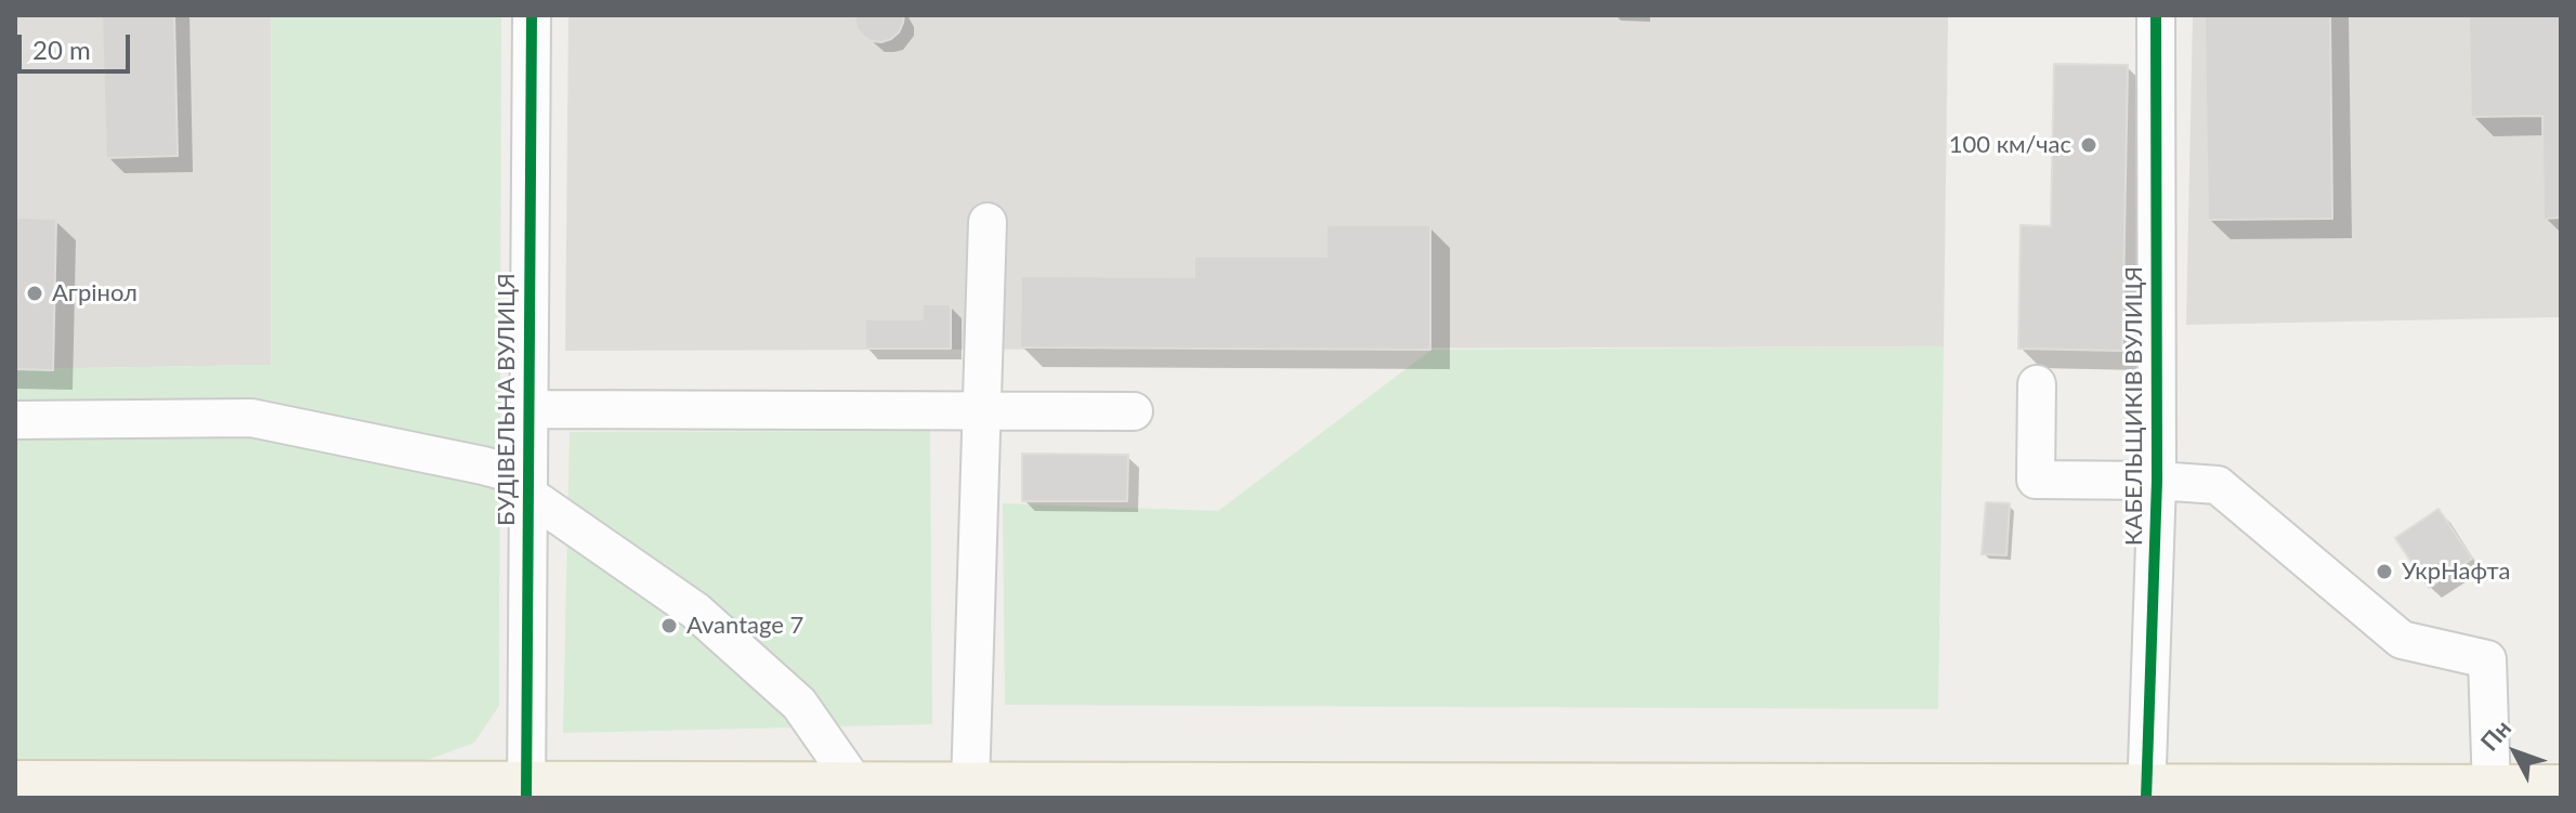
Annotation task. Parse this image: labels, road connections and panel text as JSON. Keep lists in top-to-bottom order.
{
  "streets": {
    "street": ["БУДІВЕЛЬНА ВУЛИЦЯ", "КАБЕЛЬЩИКІВ ВУЛИЦЯ"]
  },
  "places": [
    "100 км/час",
    "Агрінол",
    "УкрНафта",
    "Avantage 7"
  ],
  "scale_bar": "20 m",
  "north": "top left"
}
